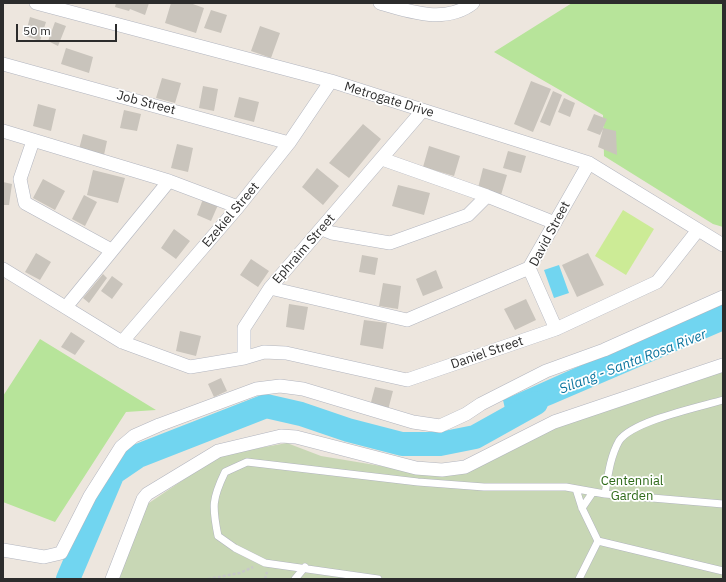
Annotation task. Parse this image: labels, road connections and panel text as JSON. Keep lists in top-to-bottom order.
{
  "streets": {
    "street": [
      "Metrogate Drive",
      "Job Street",
      "Ezekiel Street",
      "David Street",
      "Ephraim Street",
      "Daniel Street"
    ]
  },
  "crossings": [
    ["Metrogate Drive", "Ezekiel Street"],
    ["Metrogate Drive", "David Street"],
    ["Metrogate Drive", "Ephraim Street"],
    ["Metrogate Drive", "Daniel Street"],
    ["Job Street", "Ezekiel Street"],
    ["David Street", "Daniel Street"],
    ["Ephraim Street", "Daniel Street"]
  ],
  "water": ["Silang - Santa Rosa River"],
  "parks": ["Centennial Garden"],
  "scale_bar": "50 m"
}
